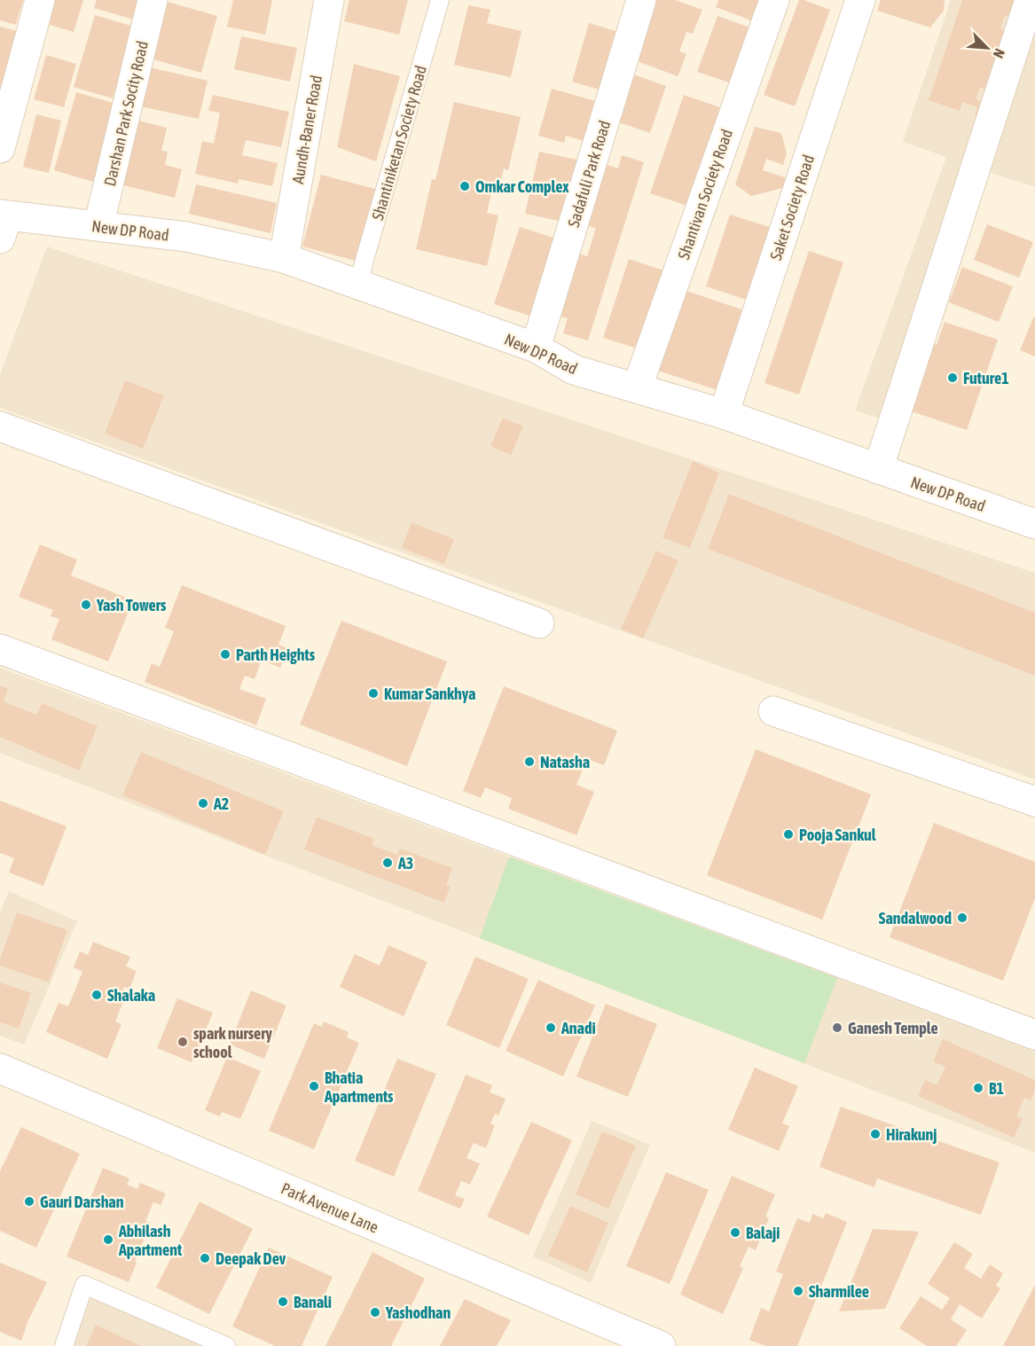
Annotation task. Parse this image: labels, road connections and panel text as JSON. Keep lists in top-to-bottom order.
{
  "streets": {
    "street": [
      "Darshan Park Socity Road",
      "Aundh-Baner Road",
      "Sadafuli Park Road",
      "Shantivan Society Road",
      "Saket Society Road",
      "New DP Road",
      "Park Avenue Lane"
    ],
    "lane": ["Shantiniketan Society Road"]
  },
  "crossings": [
    ["Darshan Park Socity Road", "New DP Road"],
    ["Aundh-Baner Road", "New DP Road"],
    ["Shantiniketan Society Road", "New DP Road"],
    ["Sadafuli Park Road", "New DP Road"],
    ["Shantivan Society Road", "New DP Road"],
    ["Saket Society Road", "New DP Road"]
  ],
  "places": [
    "Omkar Complex",
    "Future1",
    "Yash Towers",
    "Parth Heights",
    "Kumar Sankhya",
    "Natasha",
    "A2",
    "Pooja Sankul",
    "A3",
    "Sandalwood",
    "Shalaka",
    "Anadi",
    "Ganesh Temple",
    "spark nursery school",
    "Bhatia Apartments",
    "B1",
    "Hirakunj",
    "Gauri Darshan",
    "Balaji",
    "Abhilash Apartment",
    "Deepak Dev",
    "Sharmilee",
    "Banali",
    "Yashodhan"
  ],
  "north": "bottom right"
}
